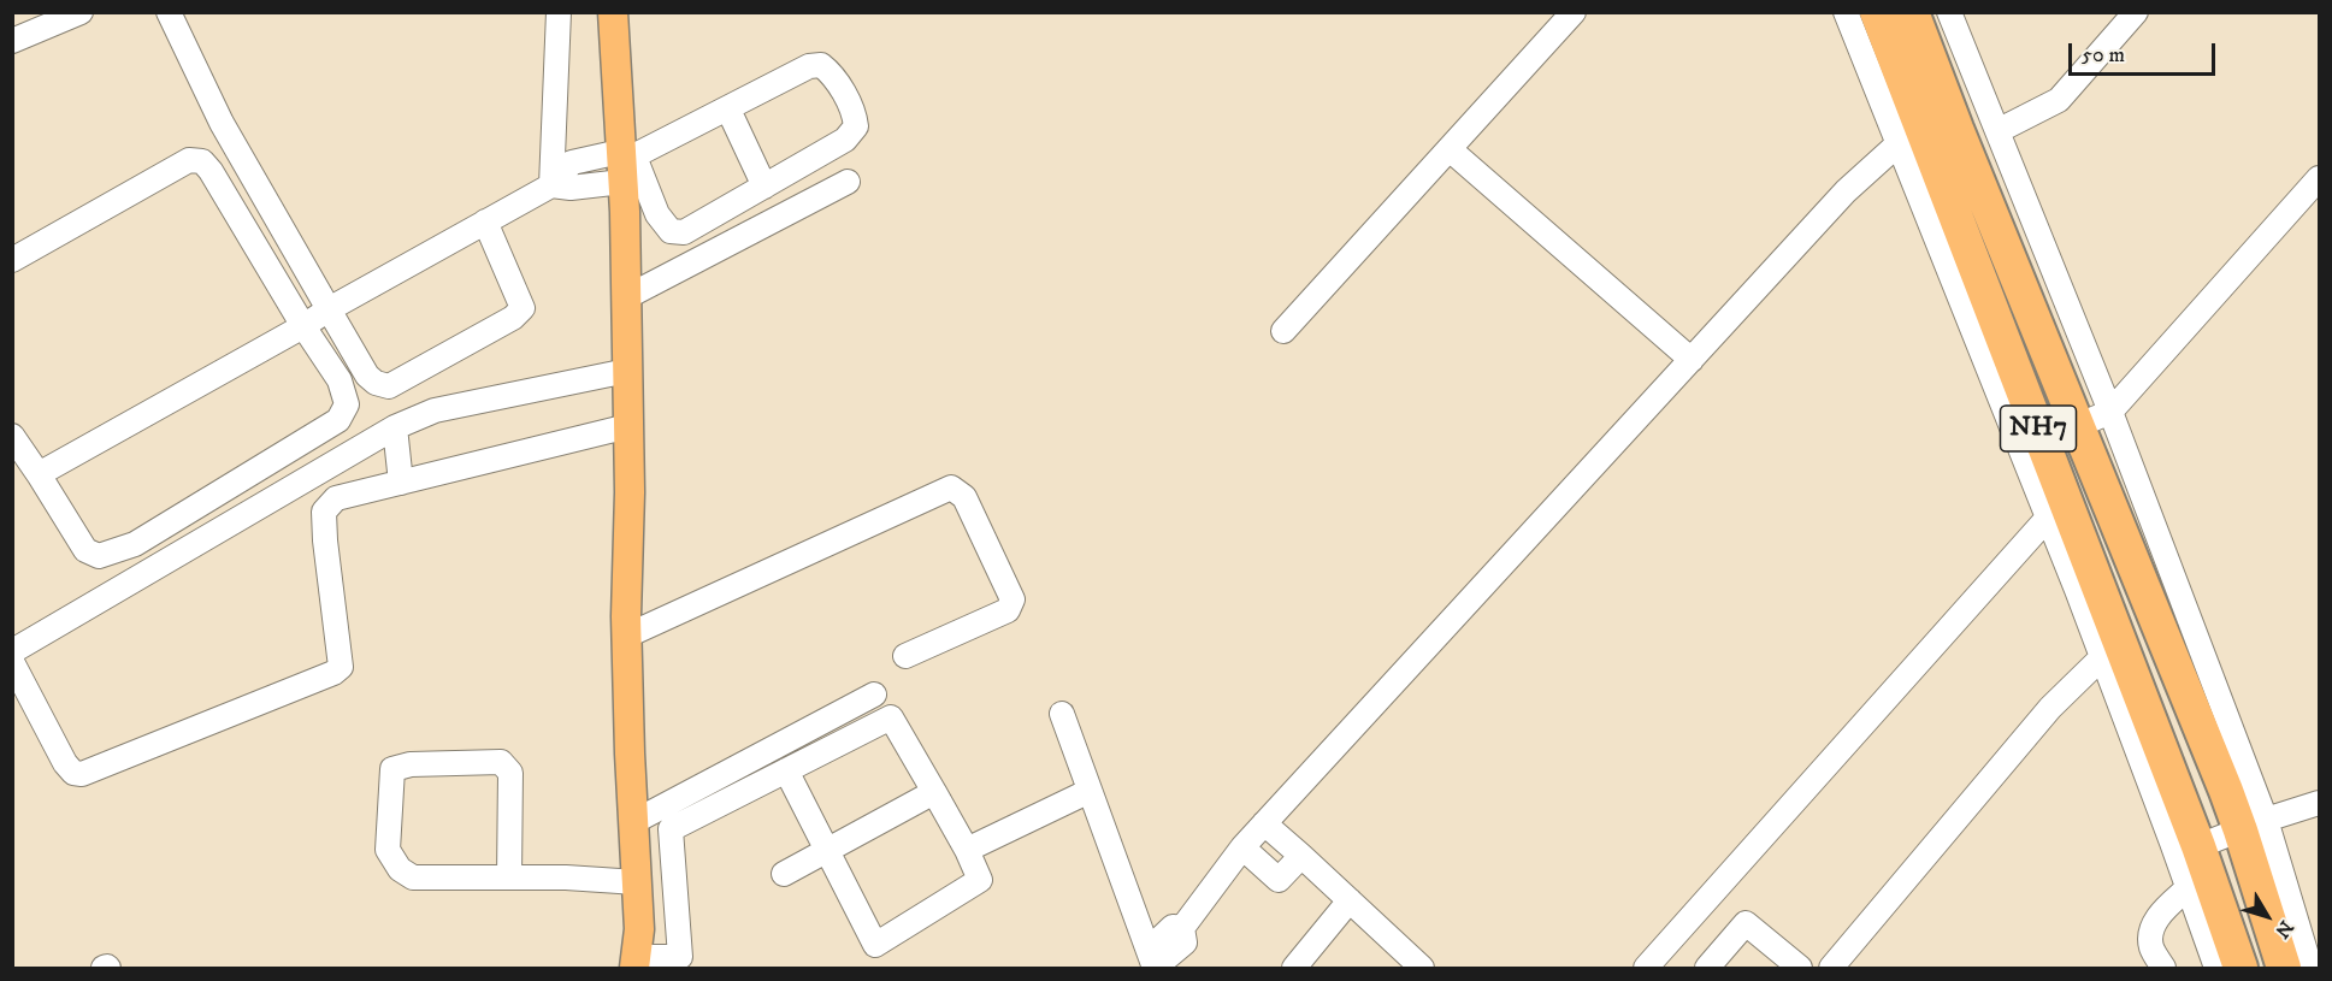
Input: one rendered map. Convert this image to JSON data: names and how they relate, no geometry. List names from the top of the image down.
{
  "streets": {
    "highway": ["NH7"]
  },
  "scale_bar": "50 m",
  "north": "bottom right"
}
